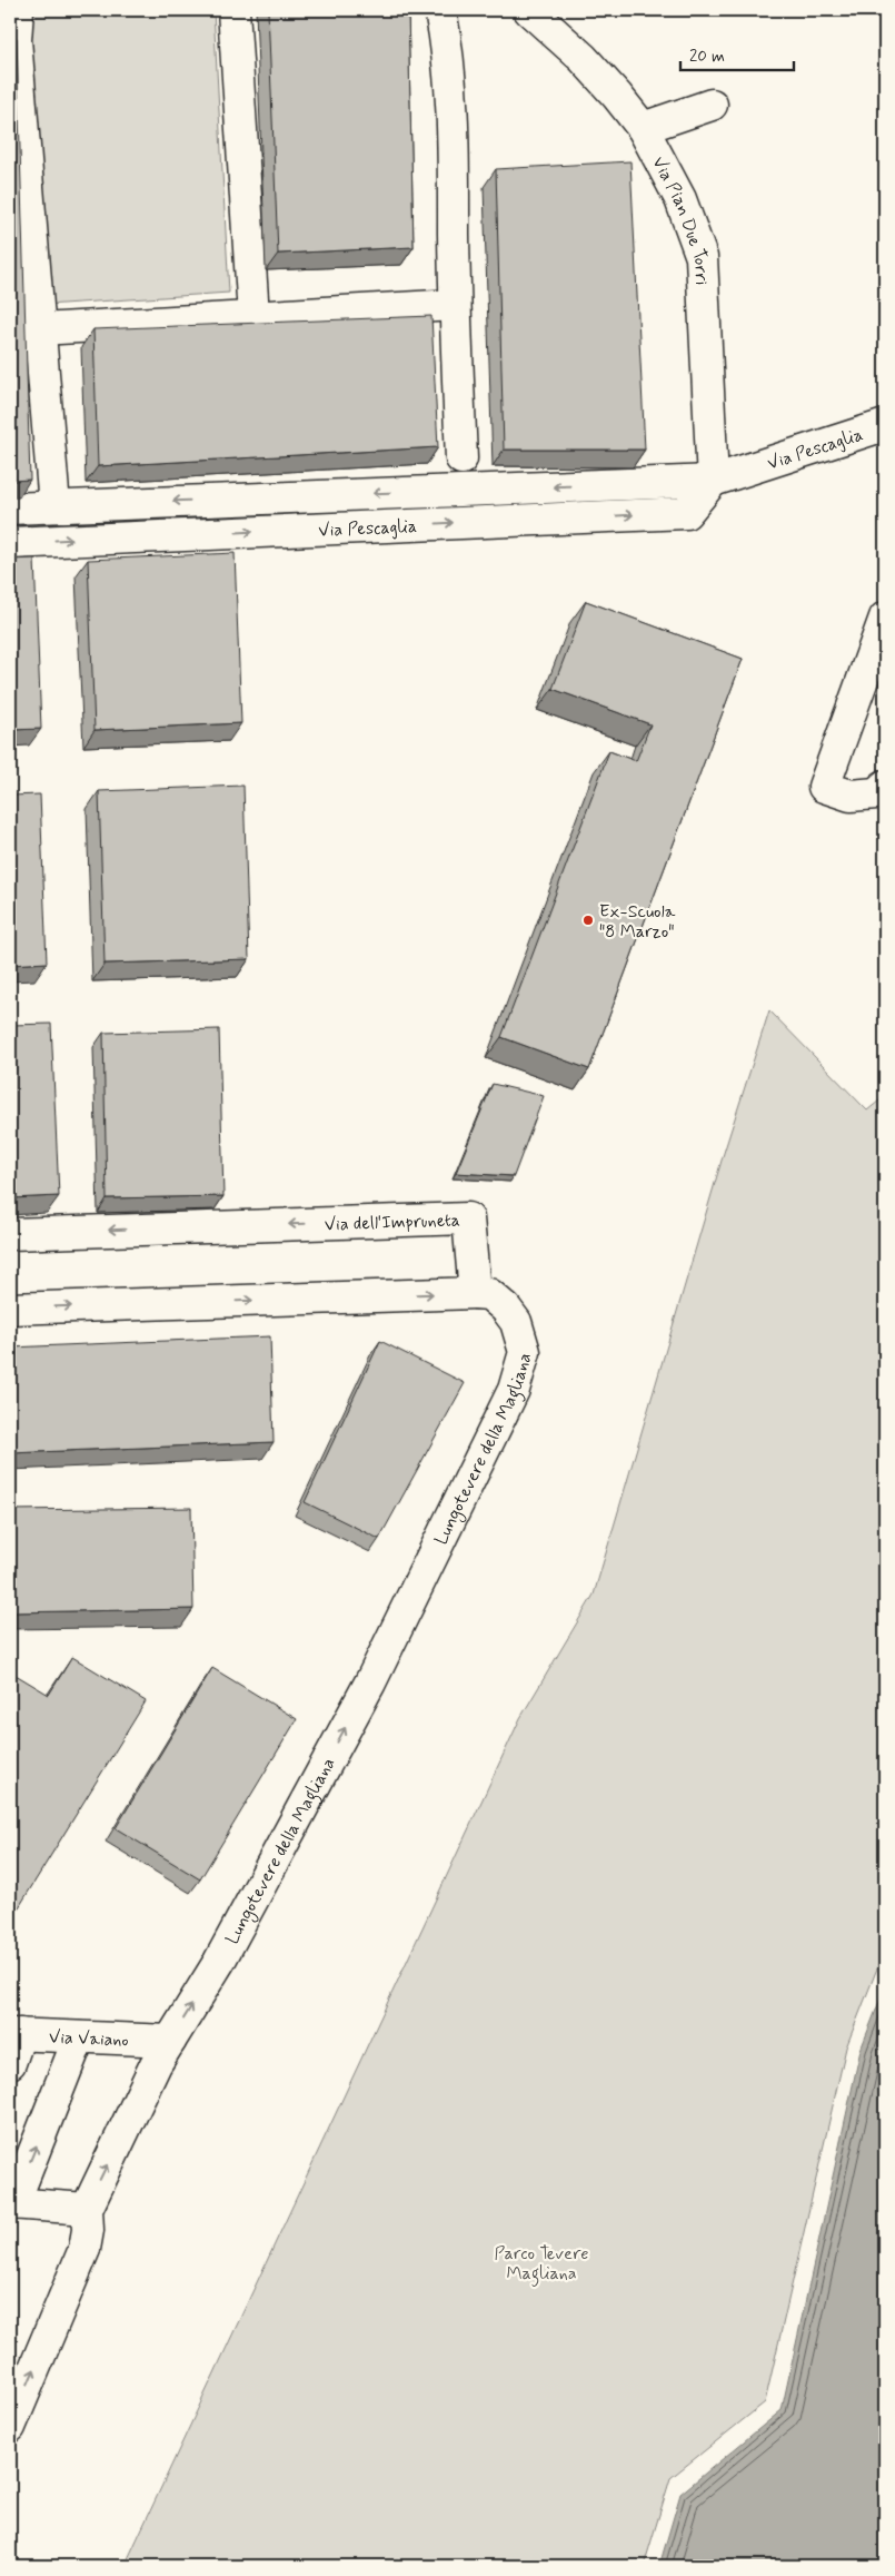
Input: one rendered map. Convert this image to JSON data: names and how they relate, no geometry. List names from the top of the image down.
{
  "streets": {
    "street": [
      "Via Pian Due Torri",
      "Via Pescaglia",
      "Via dell'Impruneta",
      "Lungotevere della Magliana",
      "Via Vaiano"
    ]
  },
  "crossings": [
    ["Via Pian Due Torri", "Via Pescaglia"],
    ["Via dell'Impruneta", "Lungotevere della Magliana"],
    ["Lungotevere della Magliana", "Via Vaiano"]
  ],
  "one_way": ["Lungotevere della Magliana"],
  "parks": ["Parco Tevere Magliana"],
  "places": ["Ex-Scuola \"8 Marzo\""],
  "scale_bar": "20 m"
}
